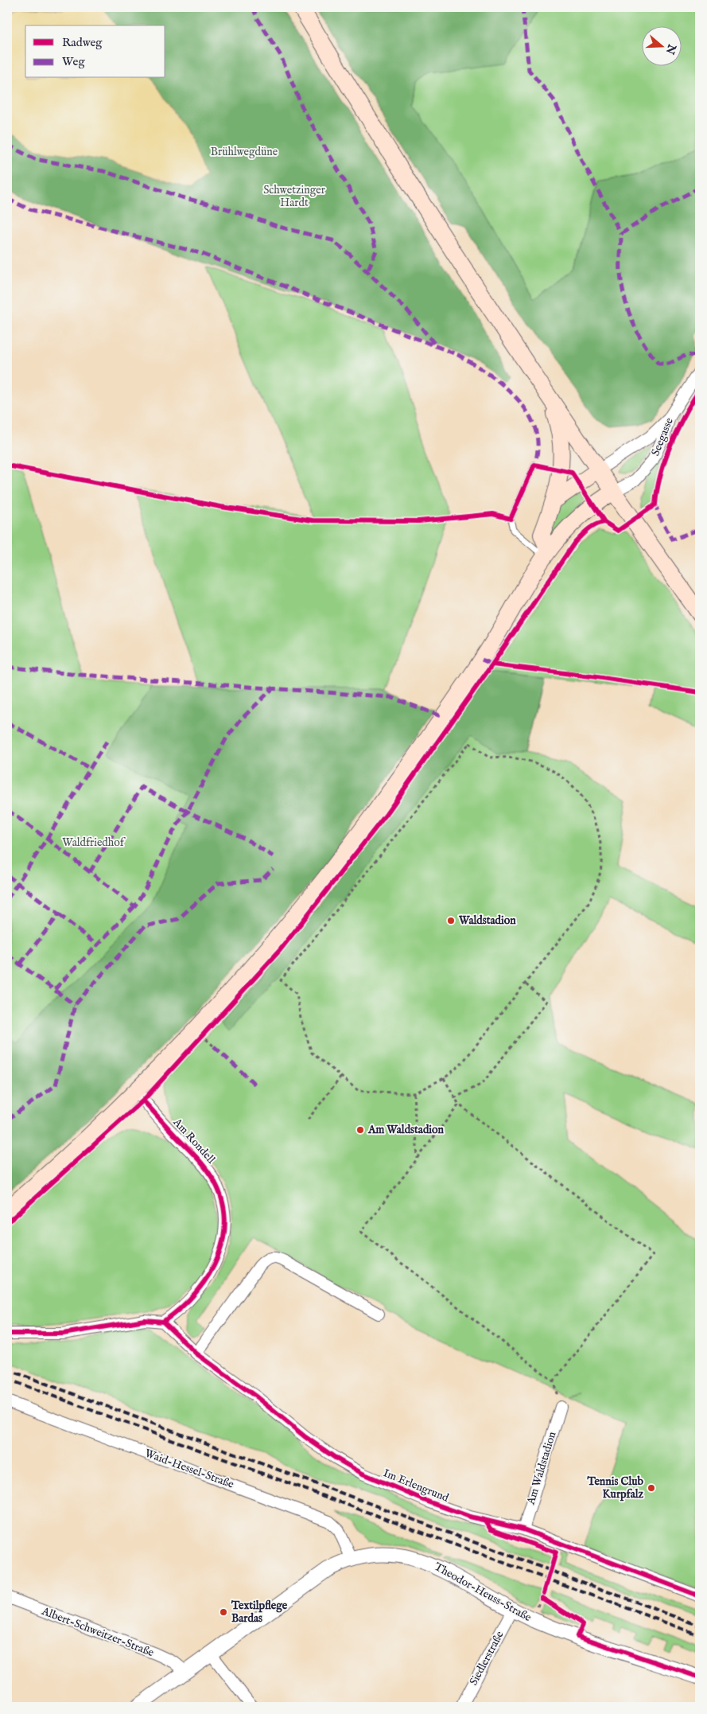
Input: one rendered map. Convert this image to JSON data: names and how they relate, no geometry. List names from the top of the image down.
{
  "streets": {
    "street": [
      "Seegasse",
      "Am Rondell",
      "Am Waldstadion",
      "Waid-Hessel-Straße",
      "Im Erlengrund",
      "Theodor-Heuss-Straße",
      "Albert-Schweitzer-Straße",
      "Siedlerstraße"
    ]
  },
  "crossings": [
    ["Am Rondell", "Im Erlengrund"],
    ["Am Waldstadion", "Im Erlengrund"],
    ["Waid-Hessel-Straße", "Theodor-Heuss-Straße"],
    ["Theodor-Heuss-Straße", "Albert-Schweitzer-Straße"],
    ["Theodor-Heuss-Straße", "Siedlerstraße"]
  ],
  "parks": ["Brühlwegdüne", "Schwetzinger Hardt", "Waldfriedhof"],
  "places": [
    "Waldstadion",
    "Am Waldstadion",
    "Tennis Club Kurpfalz",
    "Textilpflege Bardas"
  ],
  "legend": ["Radweg", "Weg"],
  "north": "right"
}
